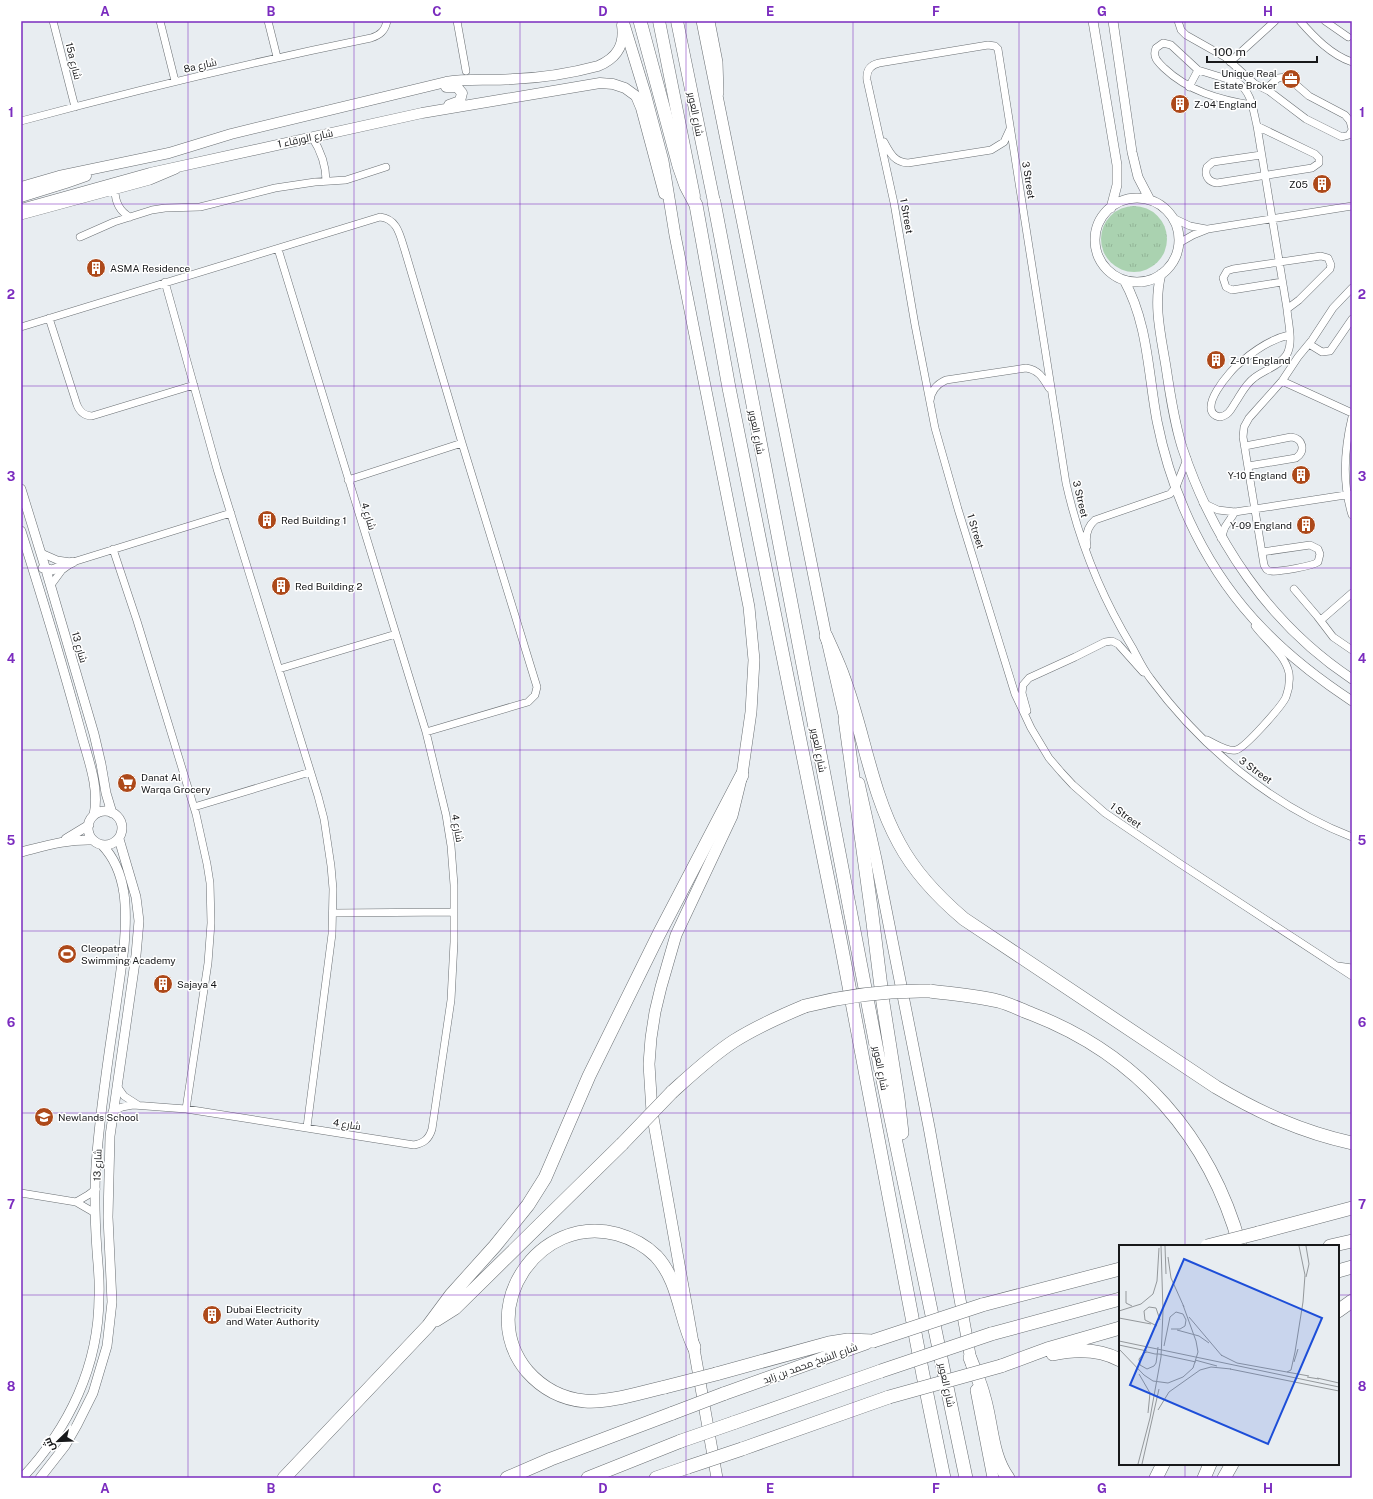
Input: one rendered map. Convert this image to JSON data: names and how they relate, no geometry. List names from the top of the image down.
{
  "streets": {
    "highway": ["شارع العوير", "شارع الشيخ محمد بن زايد"],
    "main road": ["شارع الورقاء 1"],
    "street": [
      "15a شارع",
      "8a شارع",
      "3 Street",
      "1 Street",
      "شارع 4",
      "شارع 13"
    ]
  },
  "crossings": [
    ["15a شارع", "8a شارع"],
    ["3 Street", "1 Street"],
    ["شارع 4", "شارع 13"]
  ],
  "places": {
    "office": ["Unique Real Estate Broker"],
    "building": [
      "Z-04 England",
      "Z05",
      "ASMA Residence",
      "Z-01 England",
      "Y-10 England",
      "Red Building 1",
      "Y-09 England",
      "Red Building 2",
      "Sajaya 4",
      "Dubai Electricity and Water Authority"
    ],
    "supermarket": ["Danat Al Warqa Grocery"],
    "sports": ["Cleopatra Swimming Academy"],
    "school or university": ["Newlands School"]
  },
  "scale_bar": "100 m",
  "north": "bottom left",
  "grid": {
    "columns": [
      "A",
      "B",
      "C",
      "D",
      "E",
      "F",
      "G",
      "H"
    ],
    "rows": [
      "1",
      "2",
      "3",
      "4",
      "5",
      "6",
      "7",
      "8"
    ]
  }
}
